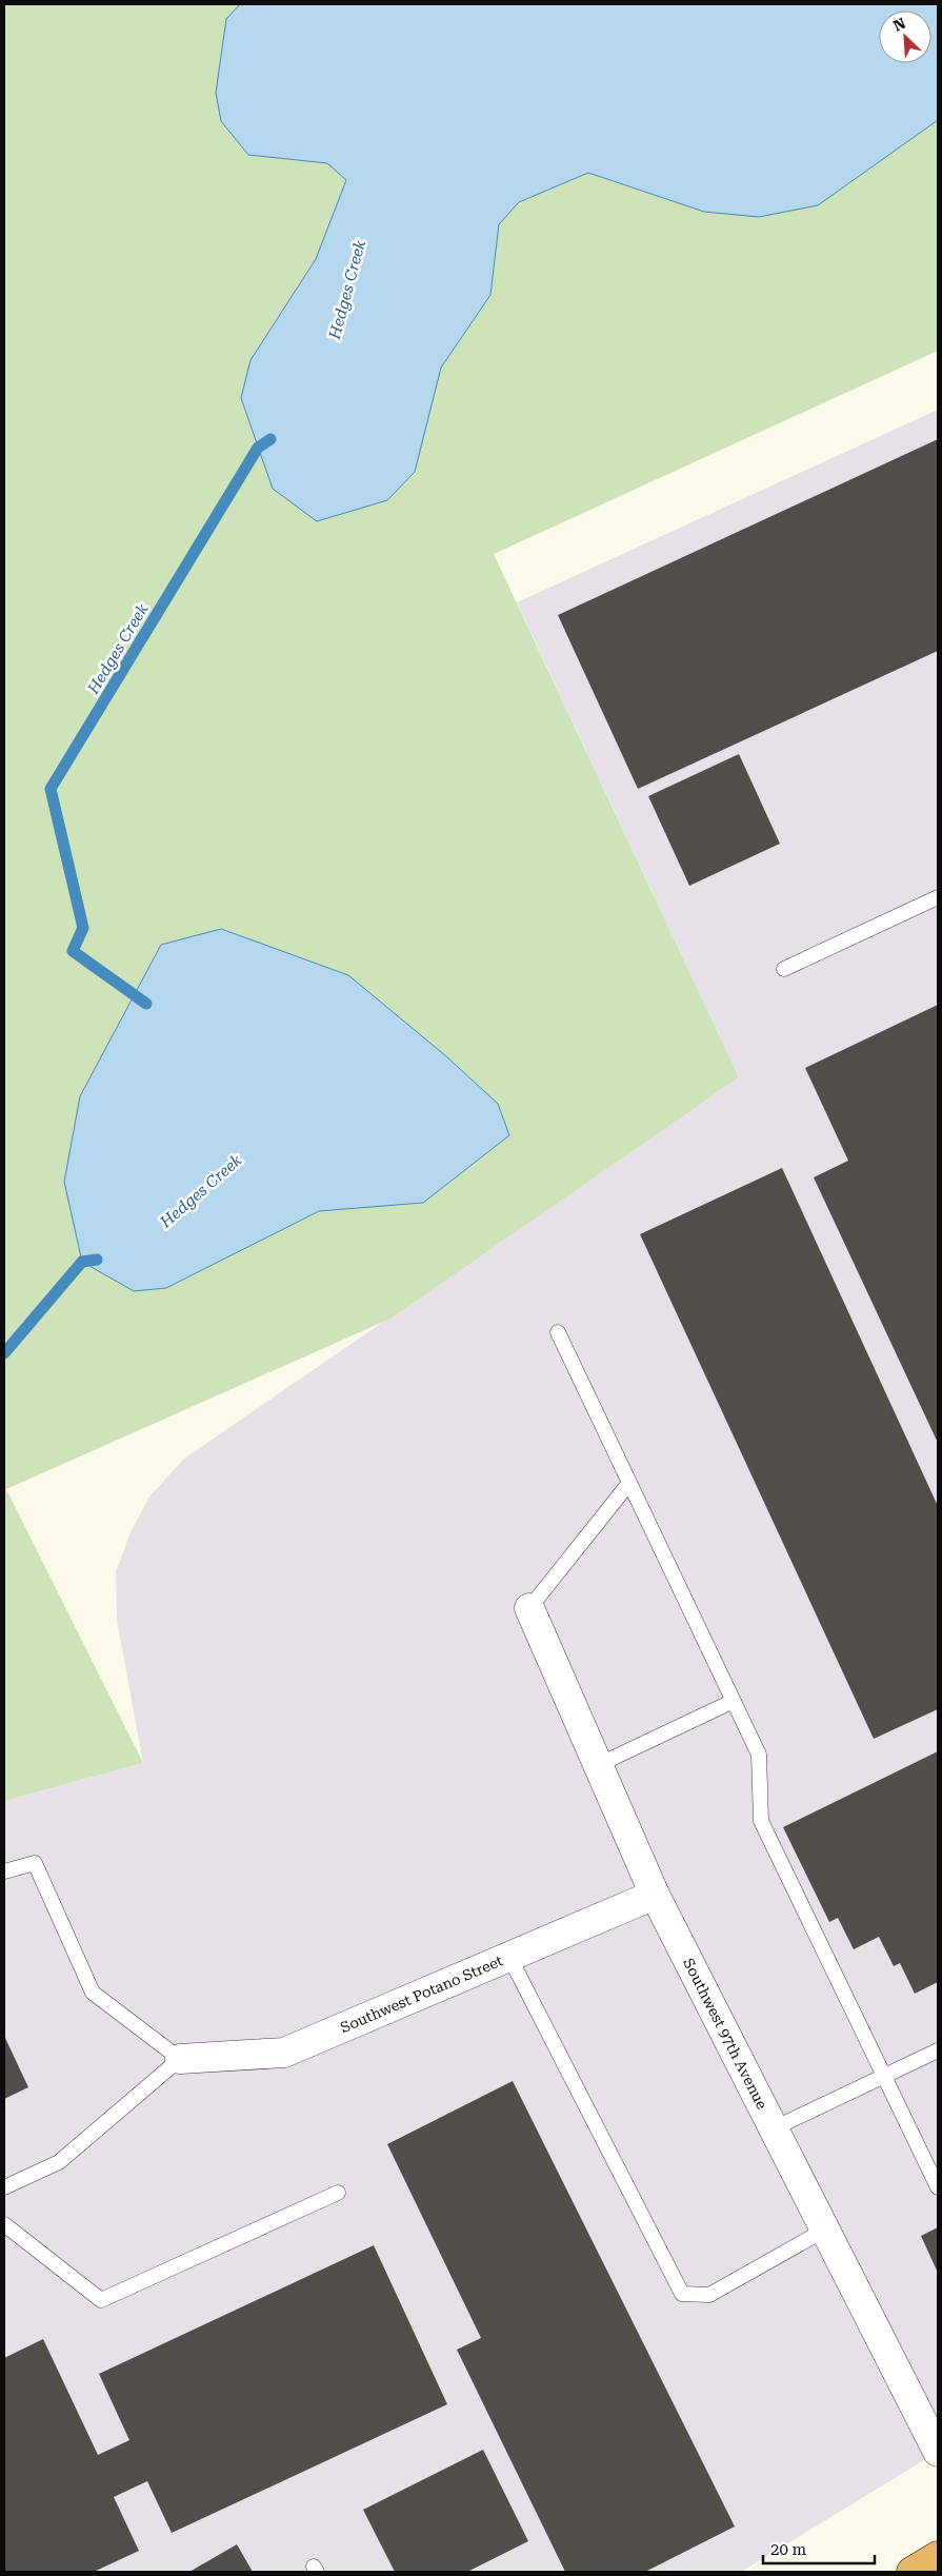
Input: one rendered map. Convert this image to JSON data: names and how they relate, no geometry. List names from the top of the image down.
{
  "streets": {
    "street": ["Southwest Potano Street", "Southwest 97th Avenue"]
  },
  "crossings": [
    ["Southwest Potano Street", "Southwest 97th Avenue"]
  ],
  "water": ["Hedges Creek"],
  "scale_bar": "20 m",
  "north": "top left"
}
